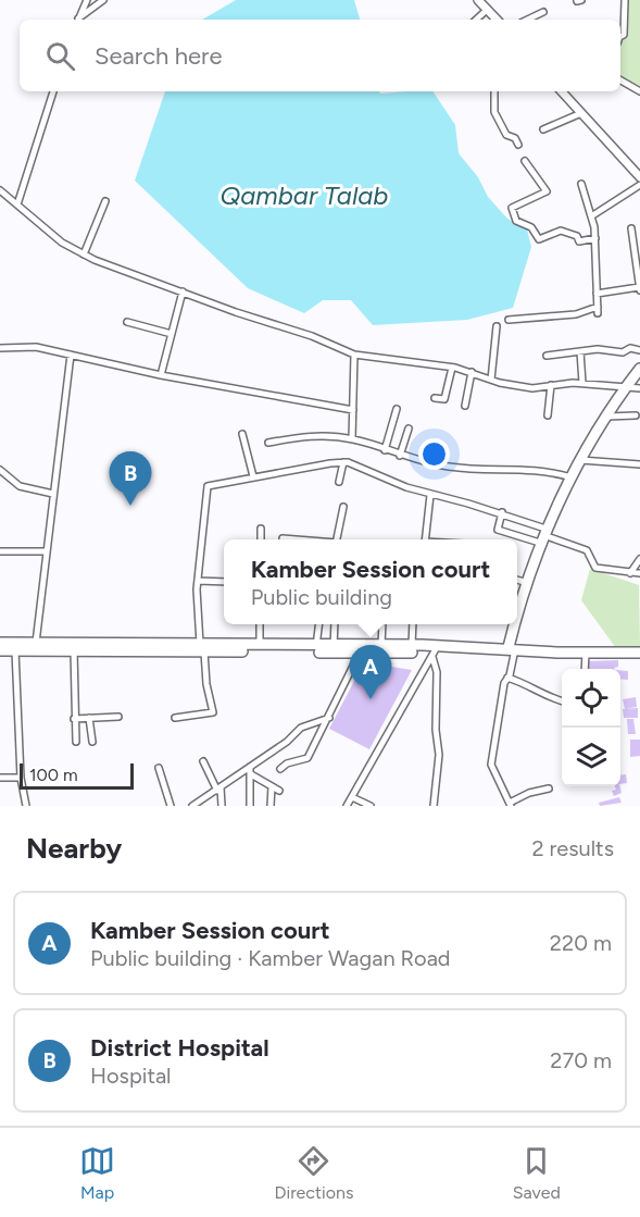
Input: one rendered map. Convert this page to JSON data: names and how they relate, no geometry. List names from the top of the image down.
{
  "water": ["Qambar Talab"],
  "scale_bar": "100 m",
  "page": {
    "search": "Search here",
    "pins": ["B", "A"],
    "popup": ["Kamber Session court", "Public building"],
    "scale": "100 m",
    "heading": ["Nearby", "2 results"],
    "list": [
      {
        "mark": "A",
        "name": "Kamber Session court",
        "note": "Public building · Kamber Wagan Road",
        "value": "220 m"
      },
      {
        "mark": "B",
        "name": "District Hospital",
        "note": "Hospital",
        "value": "270 m"
      }
    ],
    "nav": ["Map", "Directions", "Saved"]
  }
}
